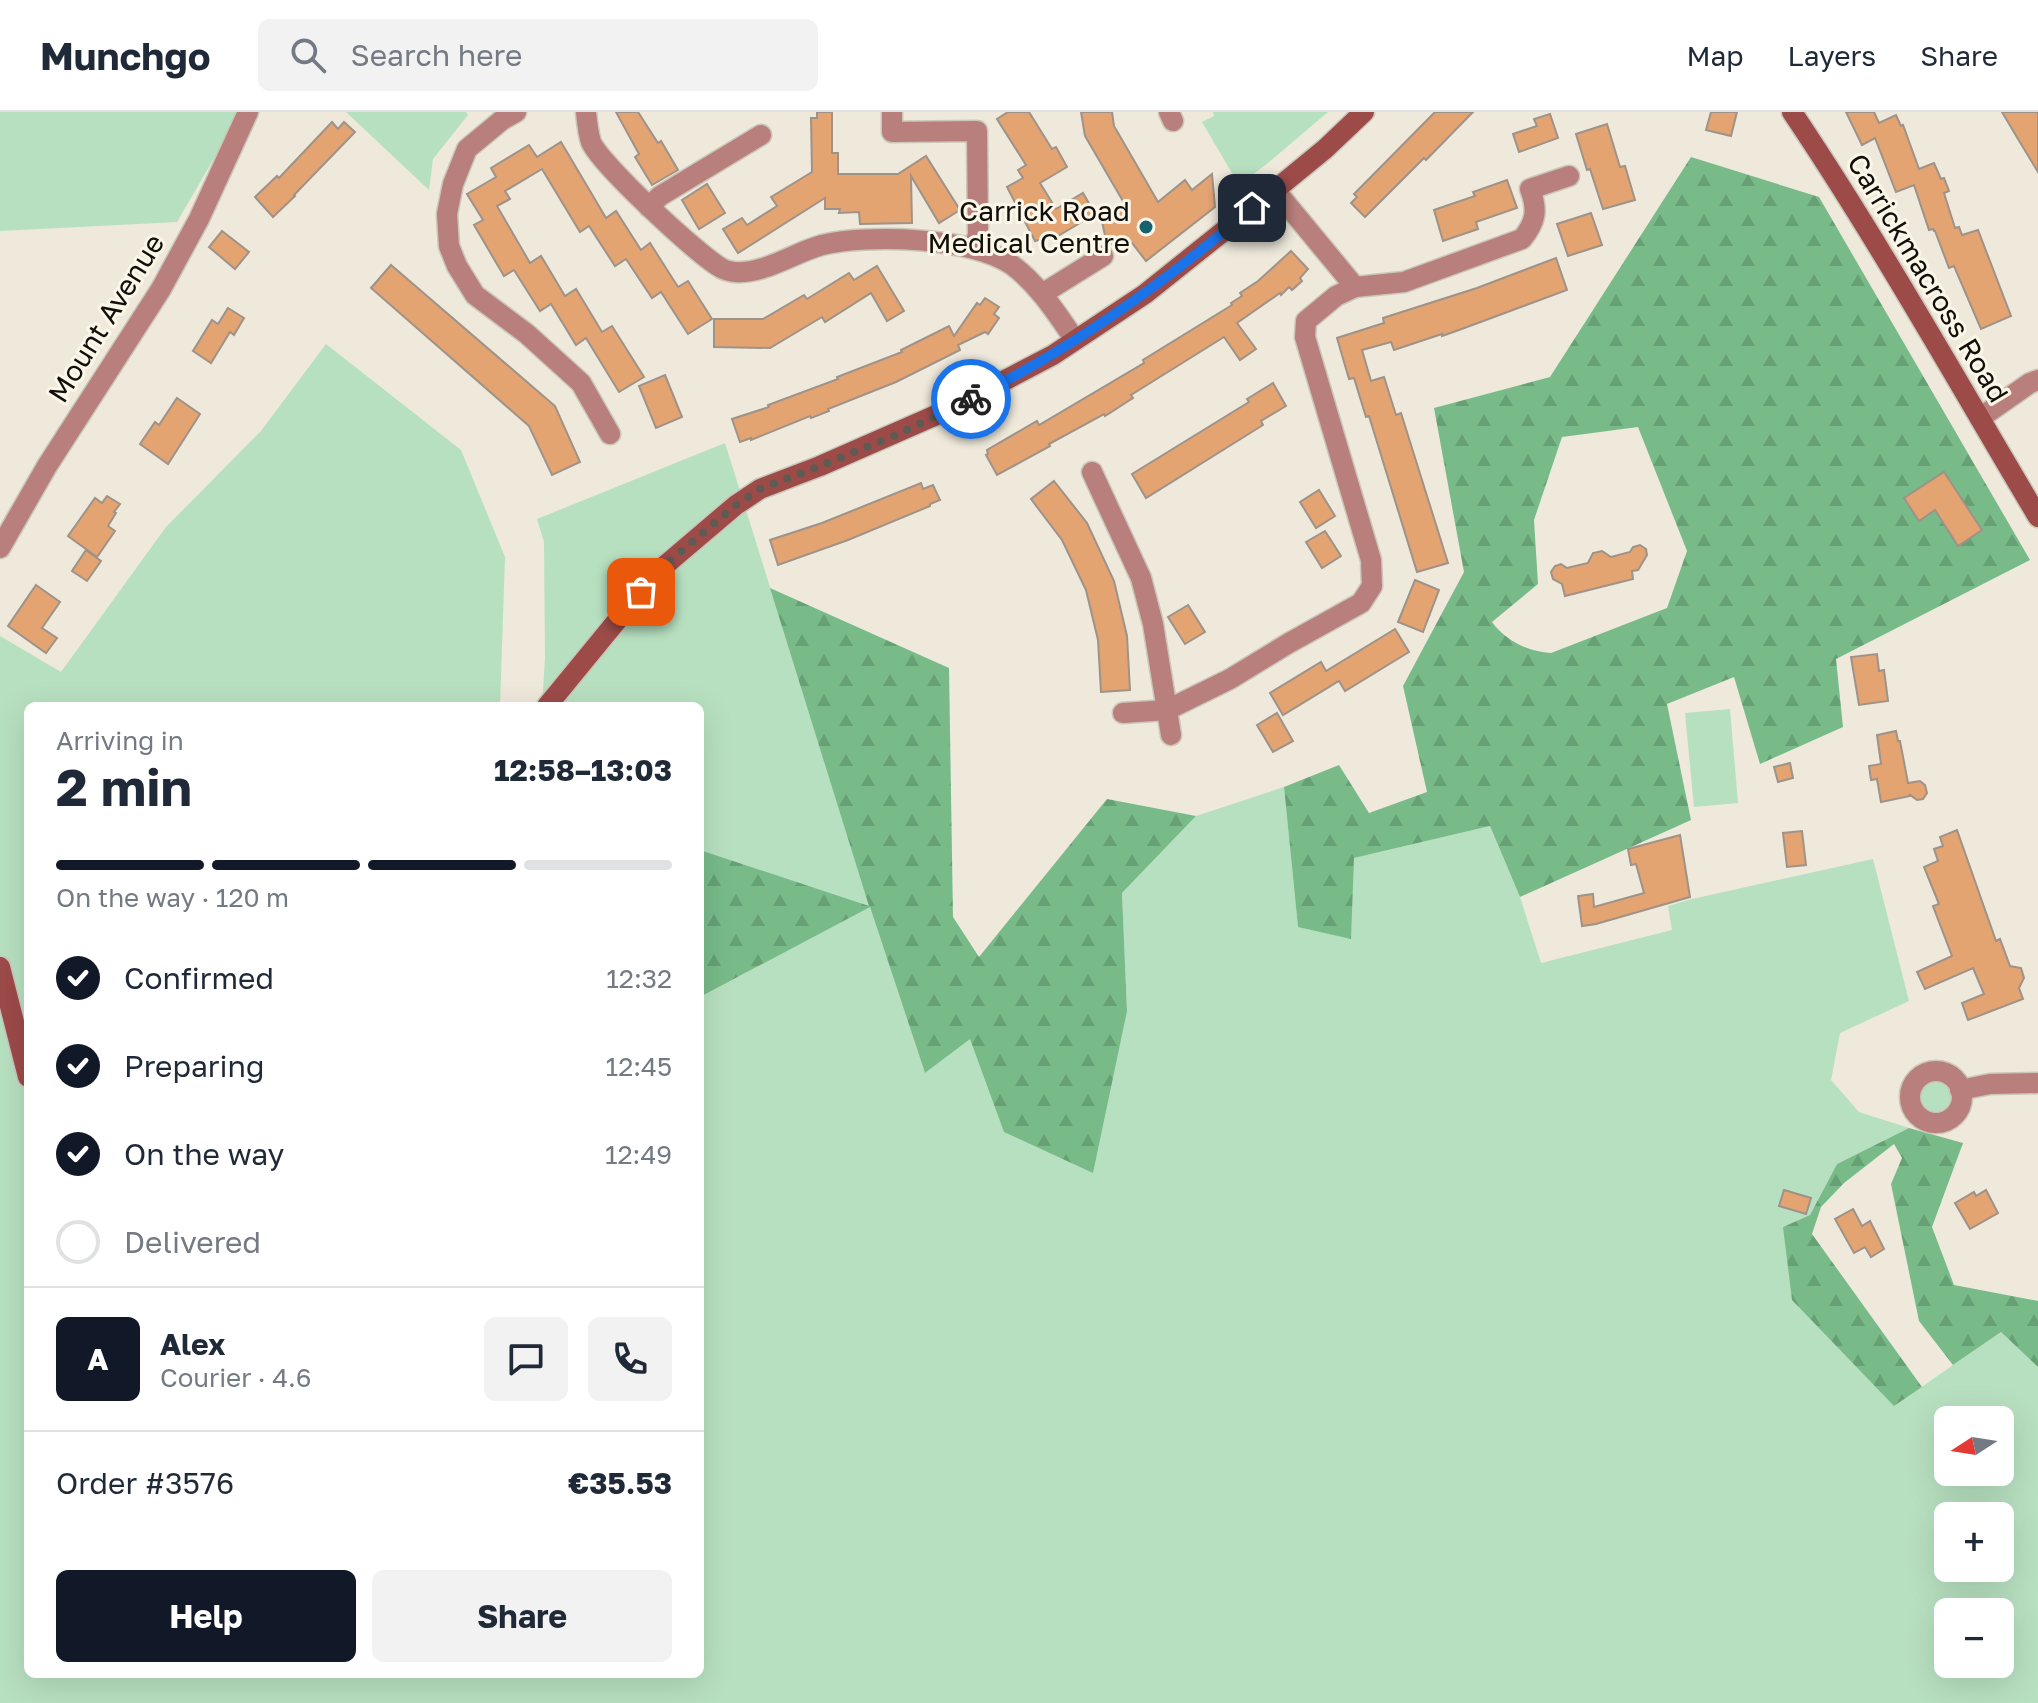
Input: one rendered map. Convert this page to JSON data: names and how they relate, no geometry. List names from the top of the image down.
{
  "streets": {
    "street": ["Carrickmacross Road", "Mount Avenue"]
  },
  "places": ["Carrick Road Medical Centre"],
  "north": "left",
  "page": {
    "header": "Munchgo",
    "search": "Search here",
    "nav": ["Map", "Layers", "Share"],
    "heading": ["2 min", "Arriving in", "12:58–13:03"],
    "panel": [
      "Alex",
      "Courier · 4.6",
      "Order #3576",
      "€35.53"
    ],
    "bar": "On the way · 120 m",
    "list": [
      ["Confirmed", "12:32"],
      ["Preparing", "12:45"],
      ["On the way", "12:49"],
      "Delivered"
    ],
    "round": "A",
    "map_buttons": ["+", "−"],
    "buttons": ["Help", "Share"]
  }
}
